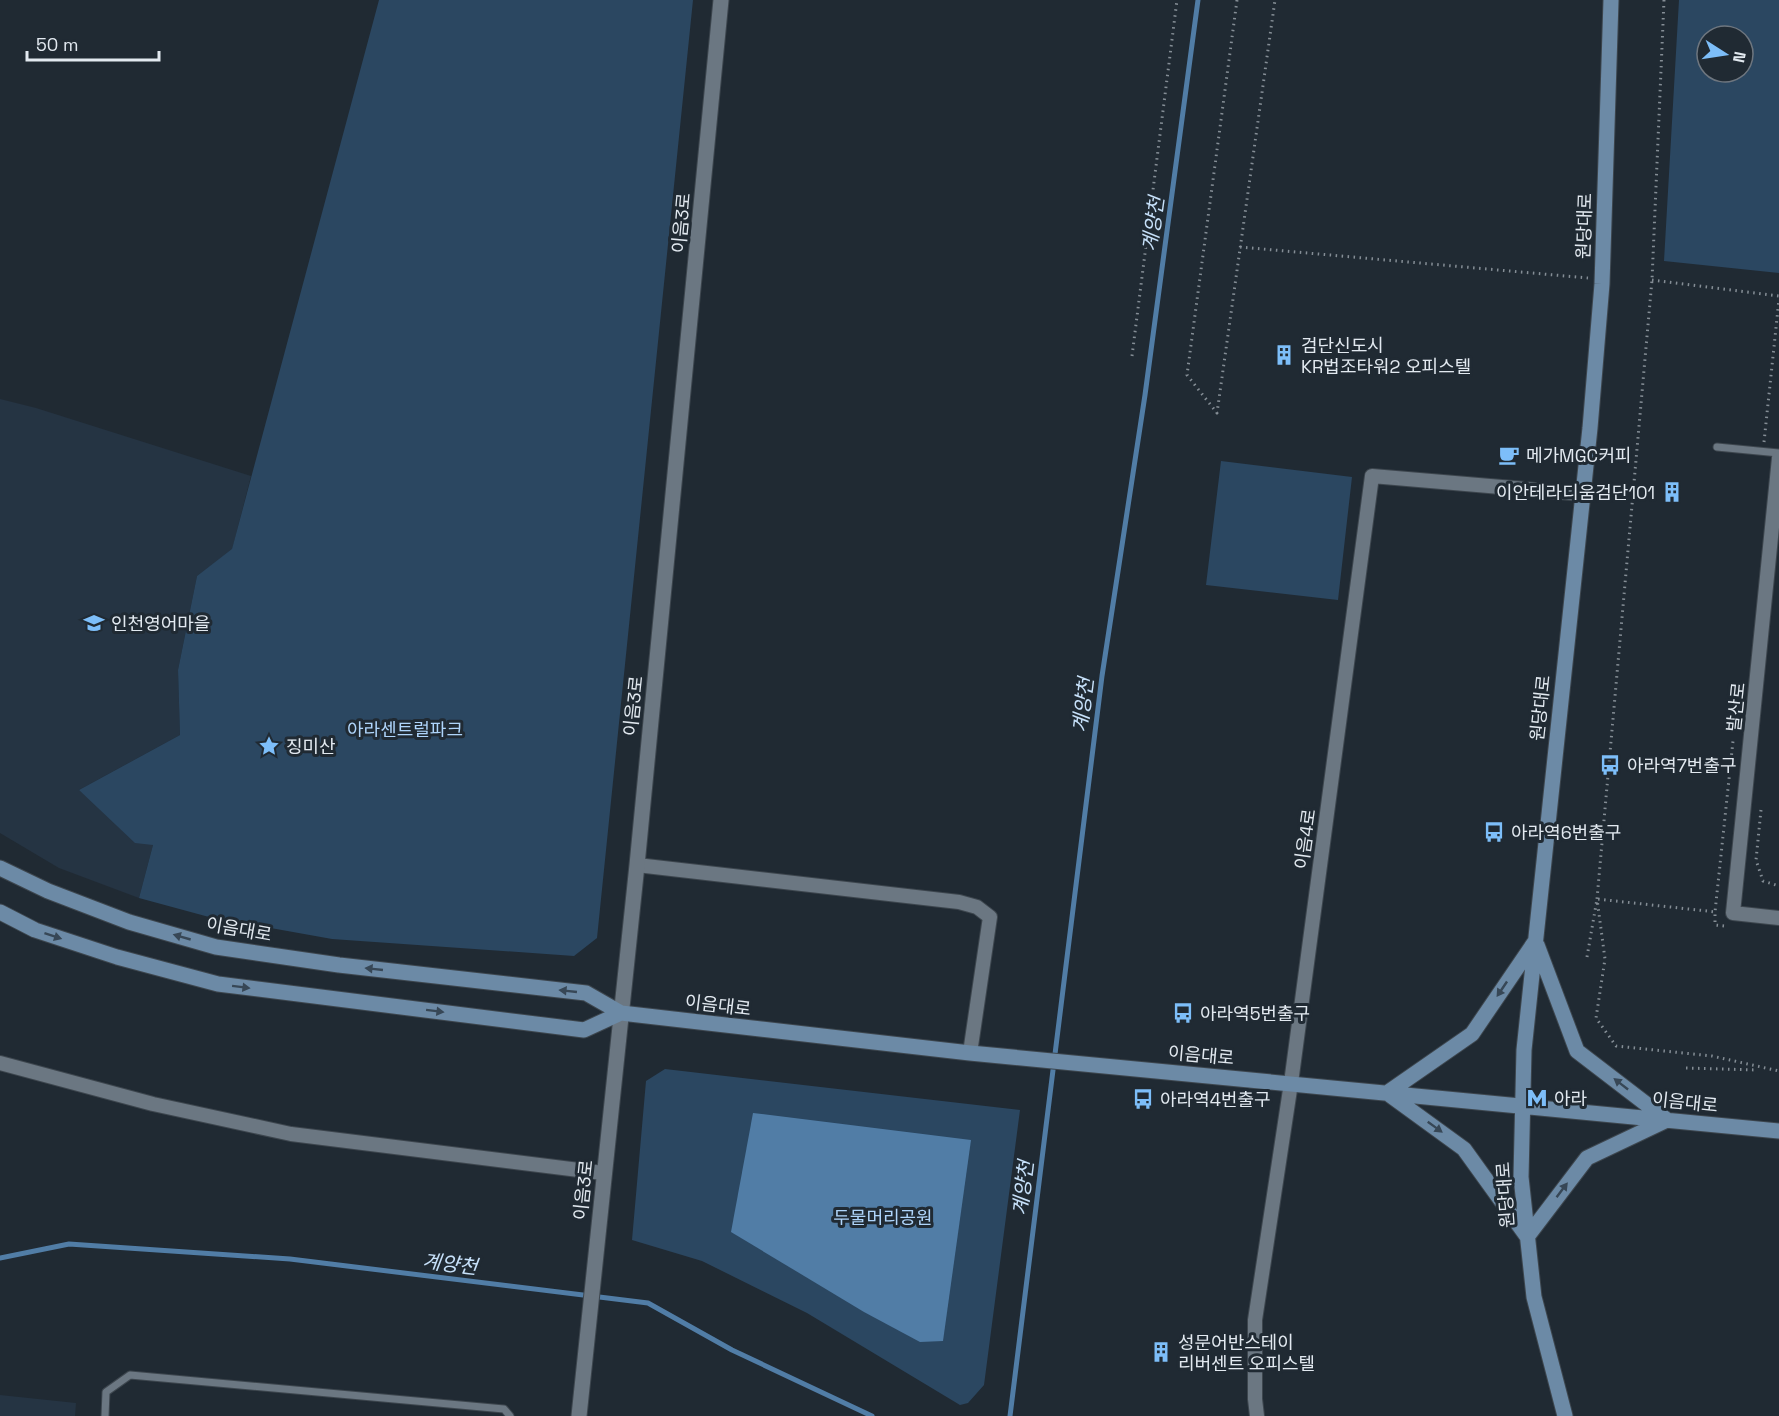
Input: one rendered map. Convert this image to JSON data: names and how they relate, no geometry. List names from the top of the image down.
{
  "streets": {
    "main road": ["원당대로", "이음대로"],
    "street": ["이음3로", "발산로", "이음4로"]
  },
  "crossings": [
    ["이음3로", "이음대로"],
    ["원당대로", "이음4로"],
    ["원당대로", "이음대로"],
    ["이음4로", "이음대로"]
  ],
  "water": ["계양천"],
  "parks": ["아라센트럴파크", "두물머리공원"],
  "places": {
    "building": ["검단신도시 KR법조타워2 오피스텔", "이안테라디움검단101", "성문어반스테이 리버센트 오피스텔"],
    "cafe": ["메가MGC커피"],
    "school or university": ["인천영어마을"],
    "place": ["징미산"],
    "bus stop": [
      "아라역7번출구",
      "아라역6번출구",
      "아라역5번출구",
      "아라역4번출구"
    ],
    "metro station": ["아라"]
  },
  "scale_bar": "50 m",
  "north": "right"
}
